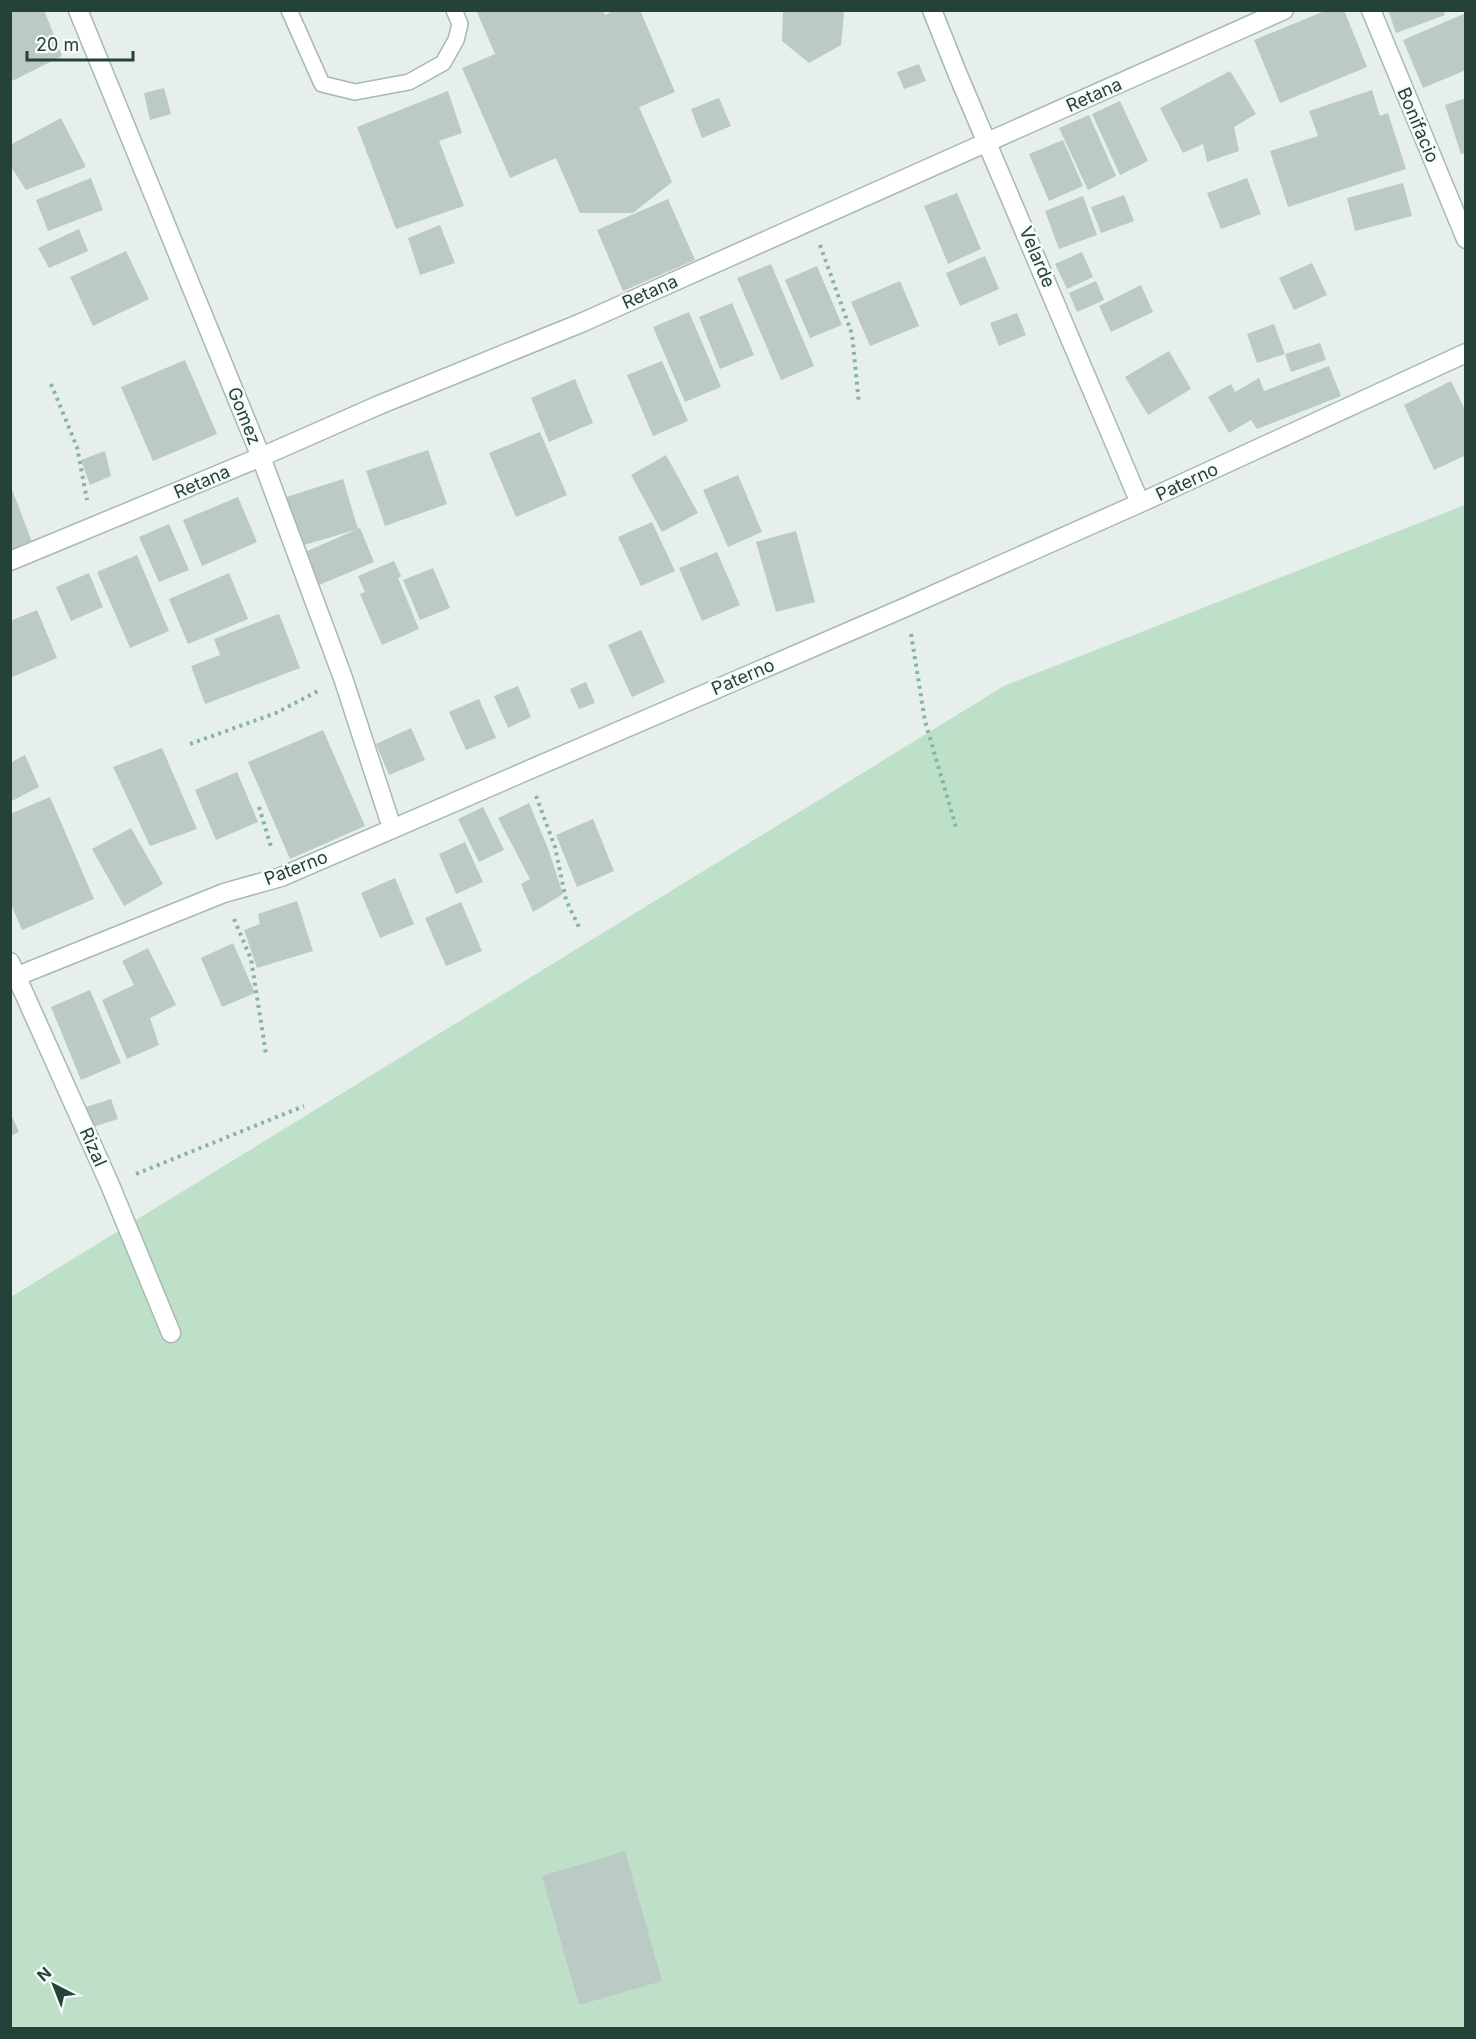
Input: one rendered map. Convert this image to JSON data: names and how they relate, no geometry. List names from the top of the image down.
{
  "streets": {
    "street": [
      "Retana",
      "Bonifacio",
      "Velarde",
      "Gomez",
      "Paterno",
      "Rizal"
    ]
  },
  "crossings": [
    ["Retana", "Velarde"],
    ["Retana", "Gomez"],
    ["Velarde", "Paterno"],
    ["Gomez", "Paterno"],
    ["Paterno", "Rizal"]
  ],
  "scale_bar": "20 m",
  "north": "top left"
}
